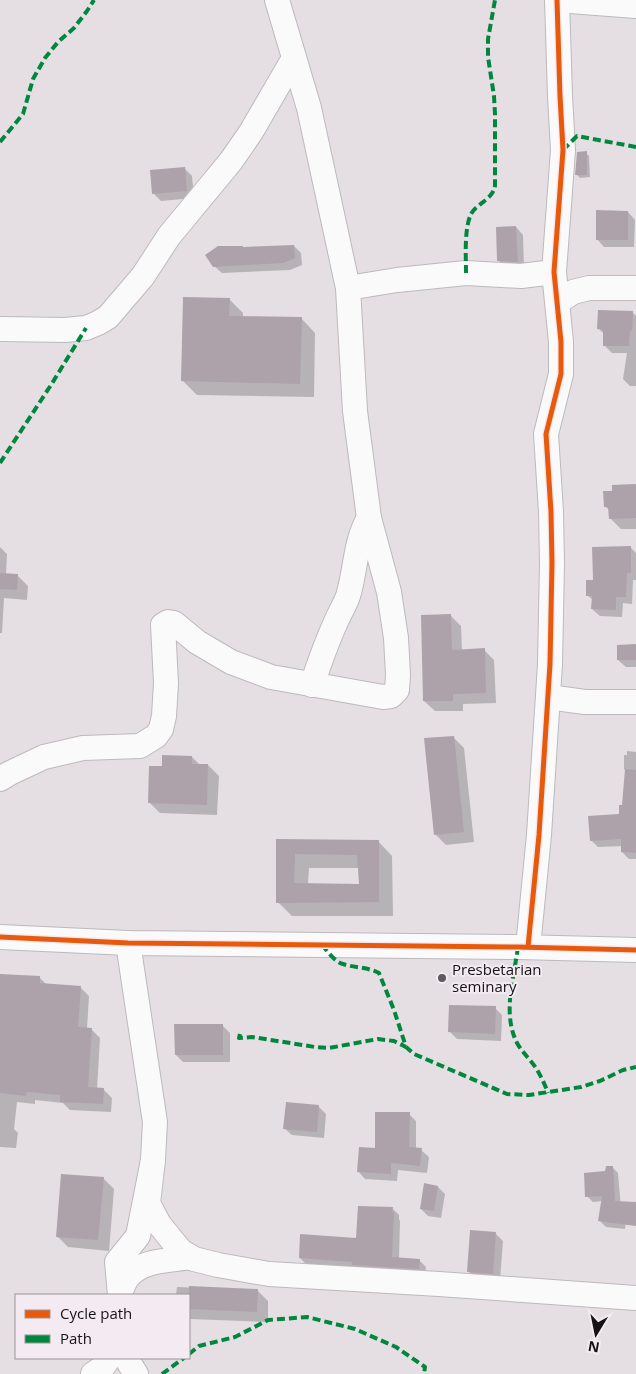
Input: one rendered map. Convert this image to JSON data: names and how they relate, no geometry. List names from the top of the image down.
{
  "places": ["Presbetarian seminary"],
  "legend": ["Cycle path", "Path"],
  "north": "bottom"
}
